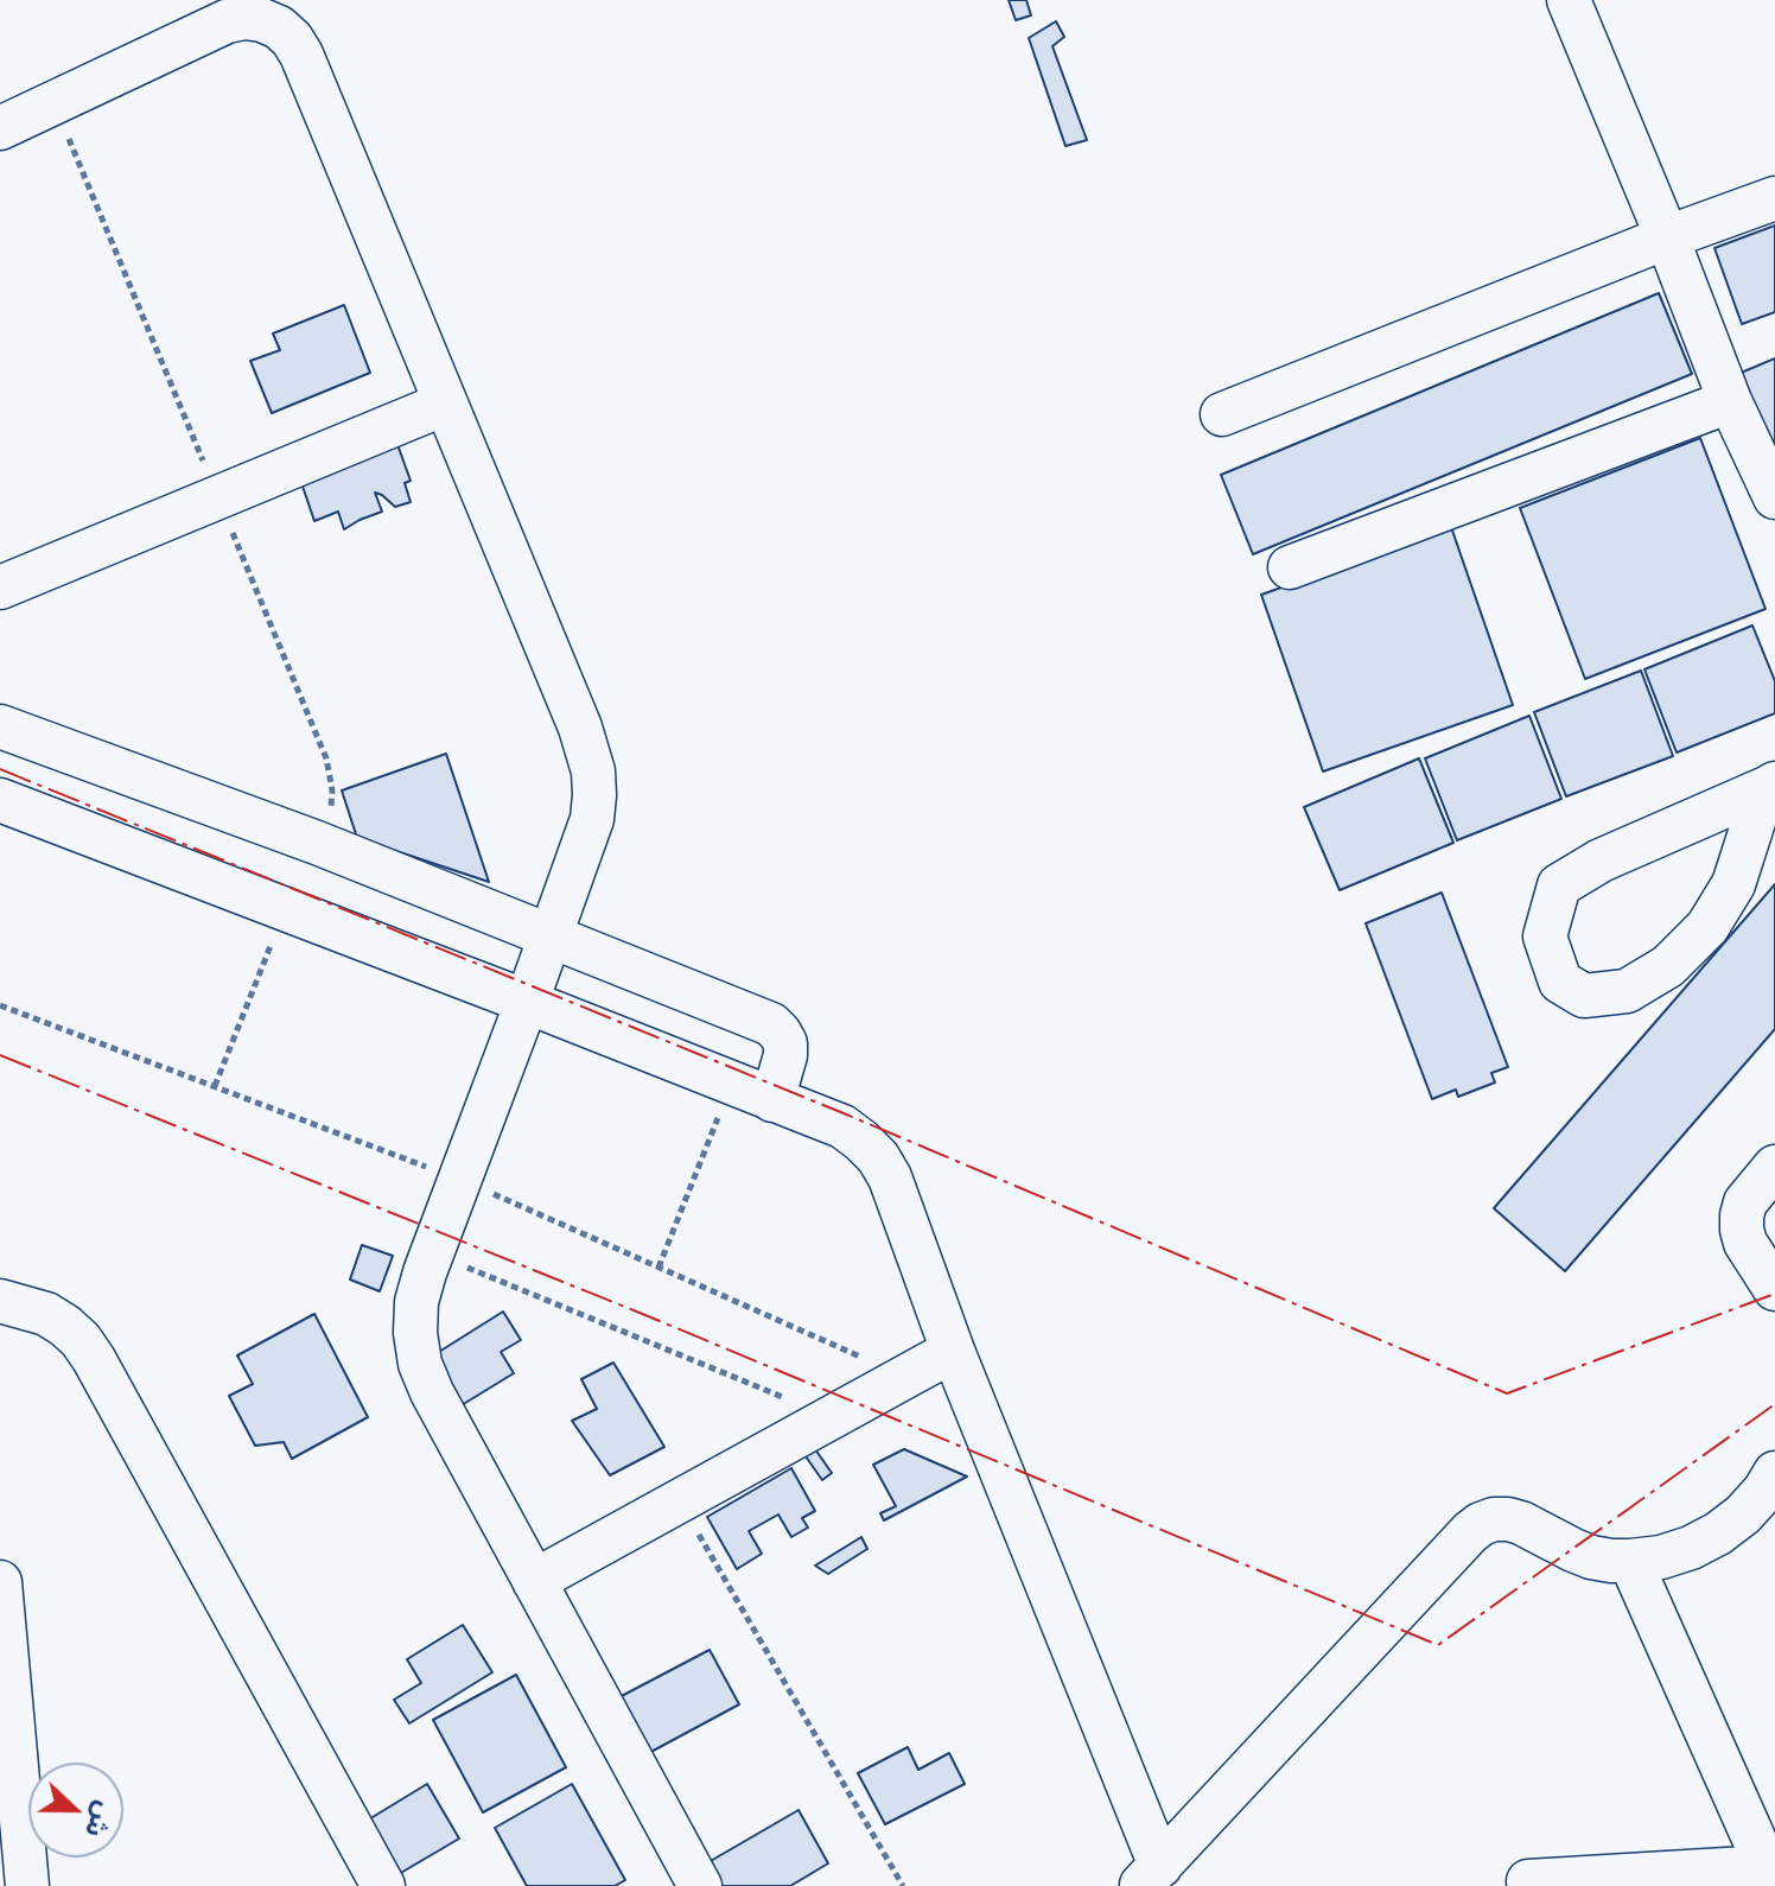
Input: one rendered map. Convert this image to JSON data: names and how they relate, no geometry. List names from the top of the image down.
{
  "north": "right"
}
